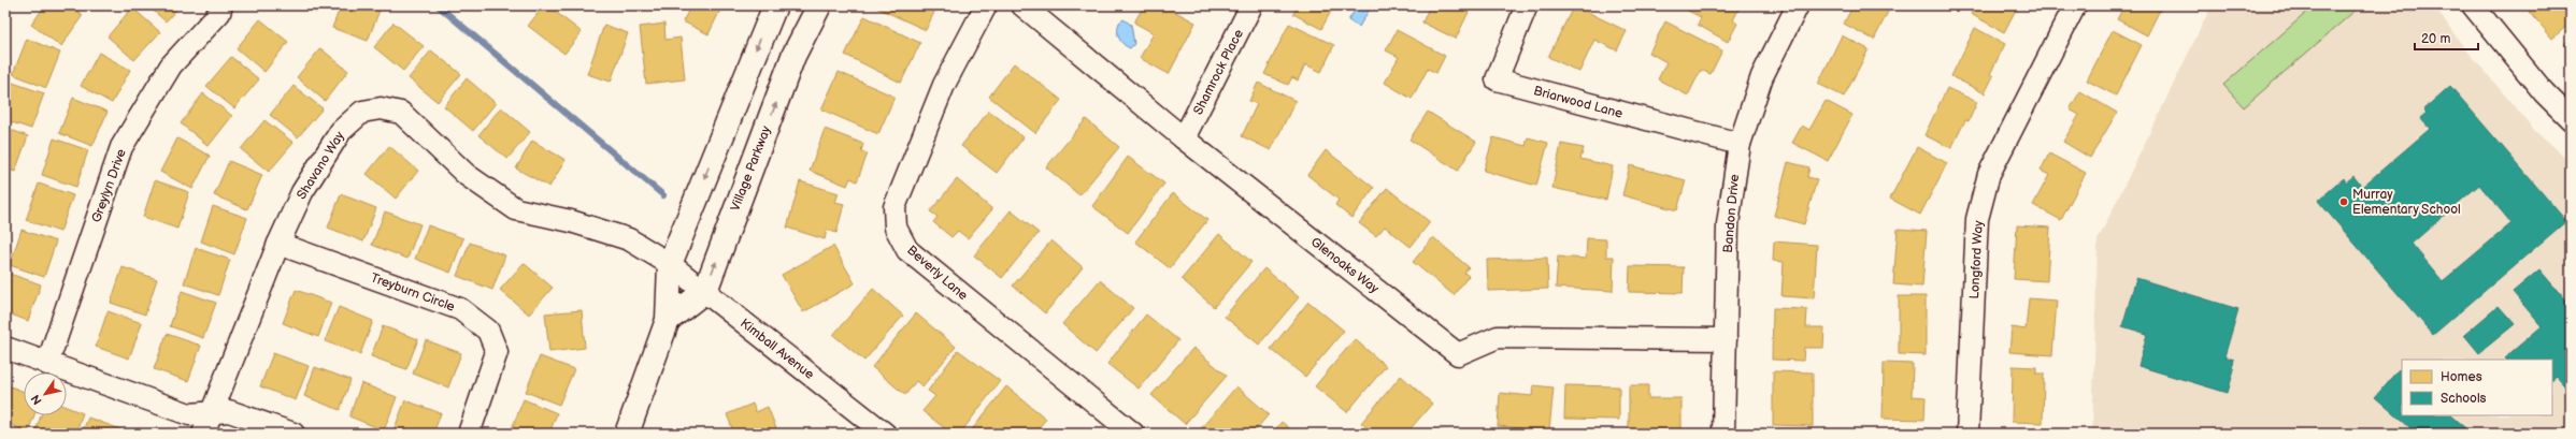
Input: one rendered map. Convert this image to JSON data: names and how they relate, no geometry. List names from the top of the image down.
{
  "streets": {
    "street": [
      "Shamrock Place",
      "Briarwood Lane",
      "Shavano Way",
      "Village Parkway",
      "Greylyn Drive",
      "Bandon Drive",
      "Longford Way",
      "Glenoaks Way",
      "Beverly Lane",
      "Treyburn Circle",
      "Kimball Avenue"
    ]
  },
  "crossings": [
    ["Shamrock Place", "Glenoaks Way"],
    ["Briarwood Lane", "Bandon Drive"],
    ["Shavano Way", "Treyburn Circle"],
    ["Shavano Way", "Kimball Avenue"],
    ["Village Parkway", "Kimball Avenue"],
    ["Bandon Drive", "Glenoaks Way"]
  ],
  "places": ["Murray Elementary School"],
  "legend": ["Homes", "Schools"],
  "scale_bar": "20 m",
  "north": "bottom left"
}
